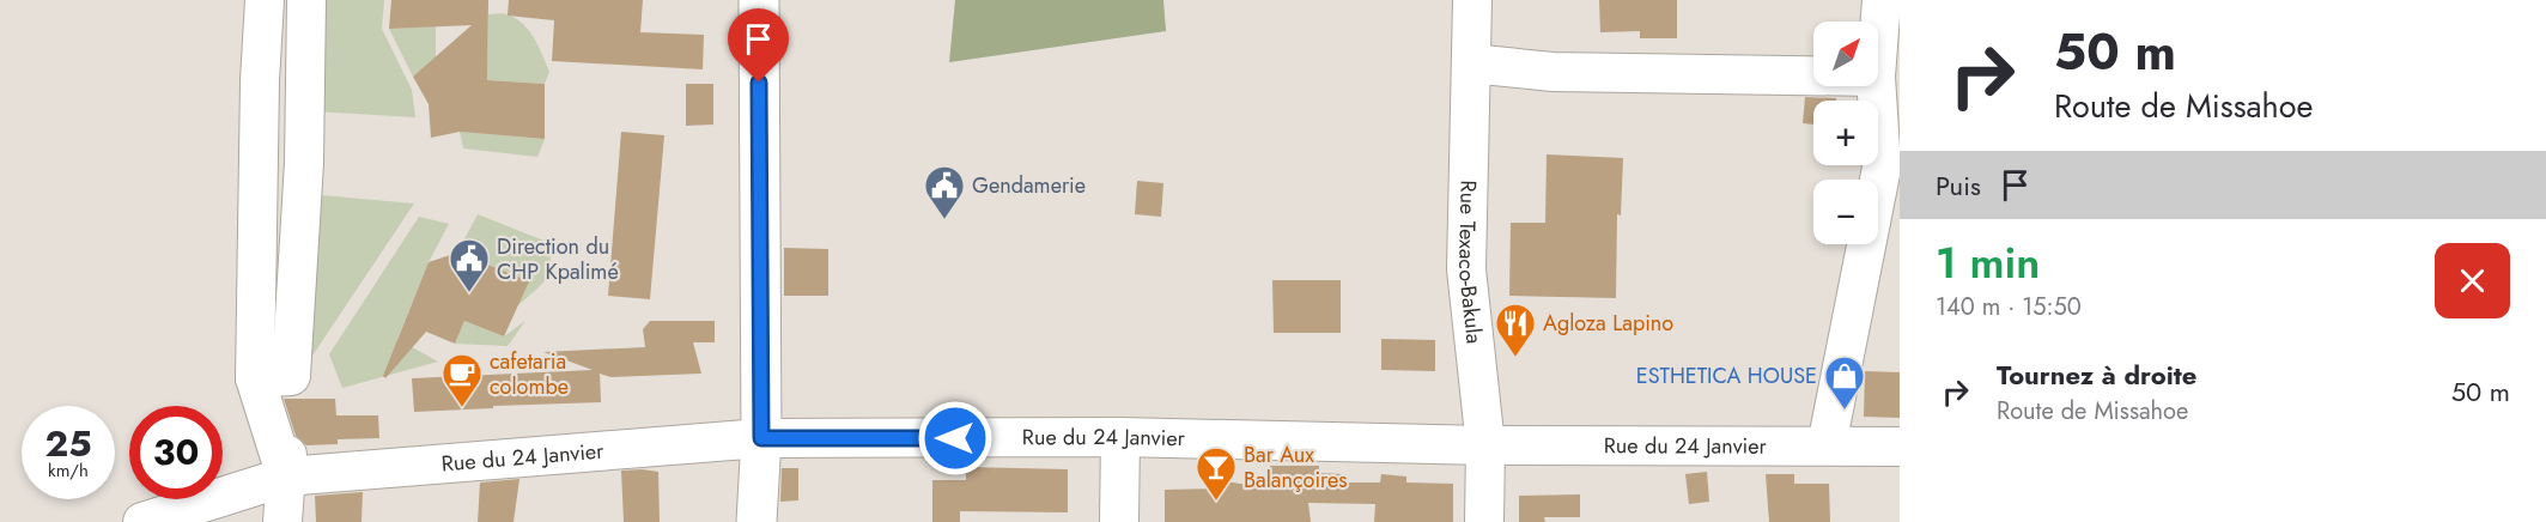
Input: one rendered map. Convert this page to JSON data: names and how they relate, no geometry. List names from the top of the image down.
{
  "streets": {
    "street": ["Rue Texaco-Bakula", "Rue du 24 Janvier"]
  },
  "crossings": [
    ["Rue Texaco-Bakula", "Rue du 24 Janvier"]
  ],
  "places": {
    "public building": ["Gendamerie", "Direction du CHP Kpalimé"],
    "restaurant": ["Agloza Lapino"],
    "cafe": ["cafetaria colombe"],
    "shop": ["ESTHETICA HOUSE"],
    "bar": ["Bar Aux Balançoires"]
  },
  "north": "top right",
  "page": {
    "turn": ["50 m", "Route de Missahoe"],
    "map_buttons": ["+", "−"],
    "then": "Puis",
    "heading": ["1 min", "140 m · 15:50"],
    "list": [
      {
        "name": "Tournez à droite",
        "note": "Route de Missahoe",
        "value": "50 m"
      }
    ],
    "speed": "25 km/h",
    "limit": "30"
  }
}
